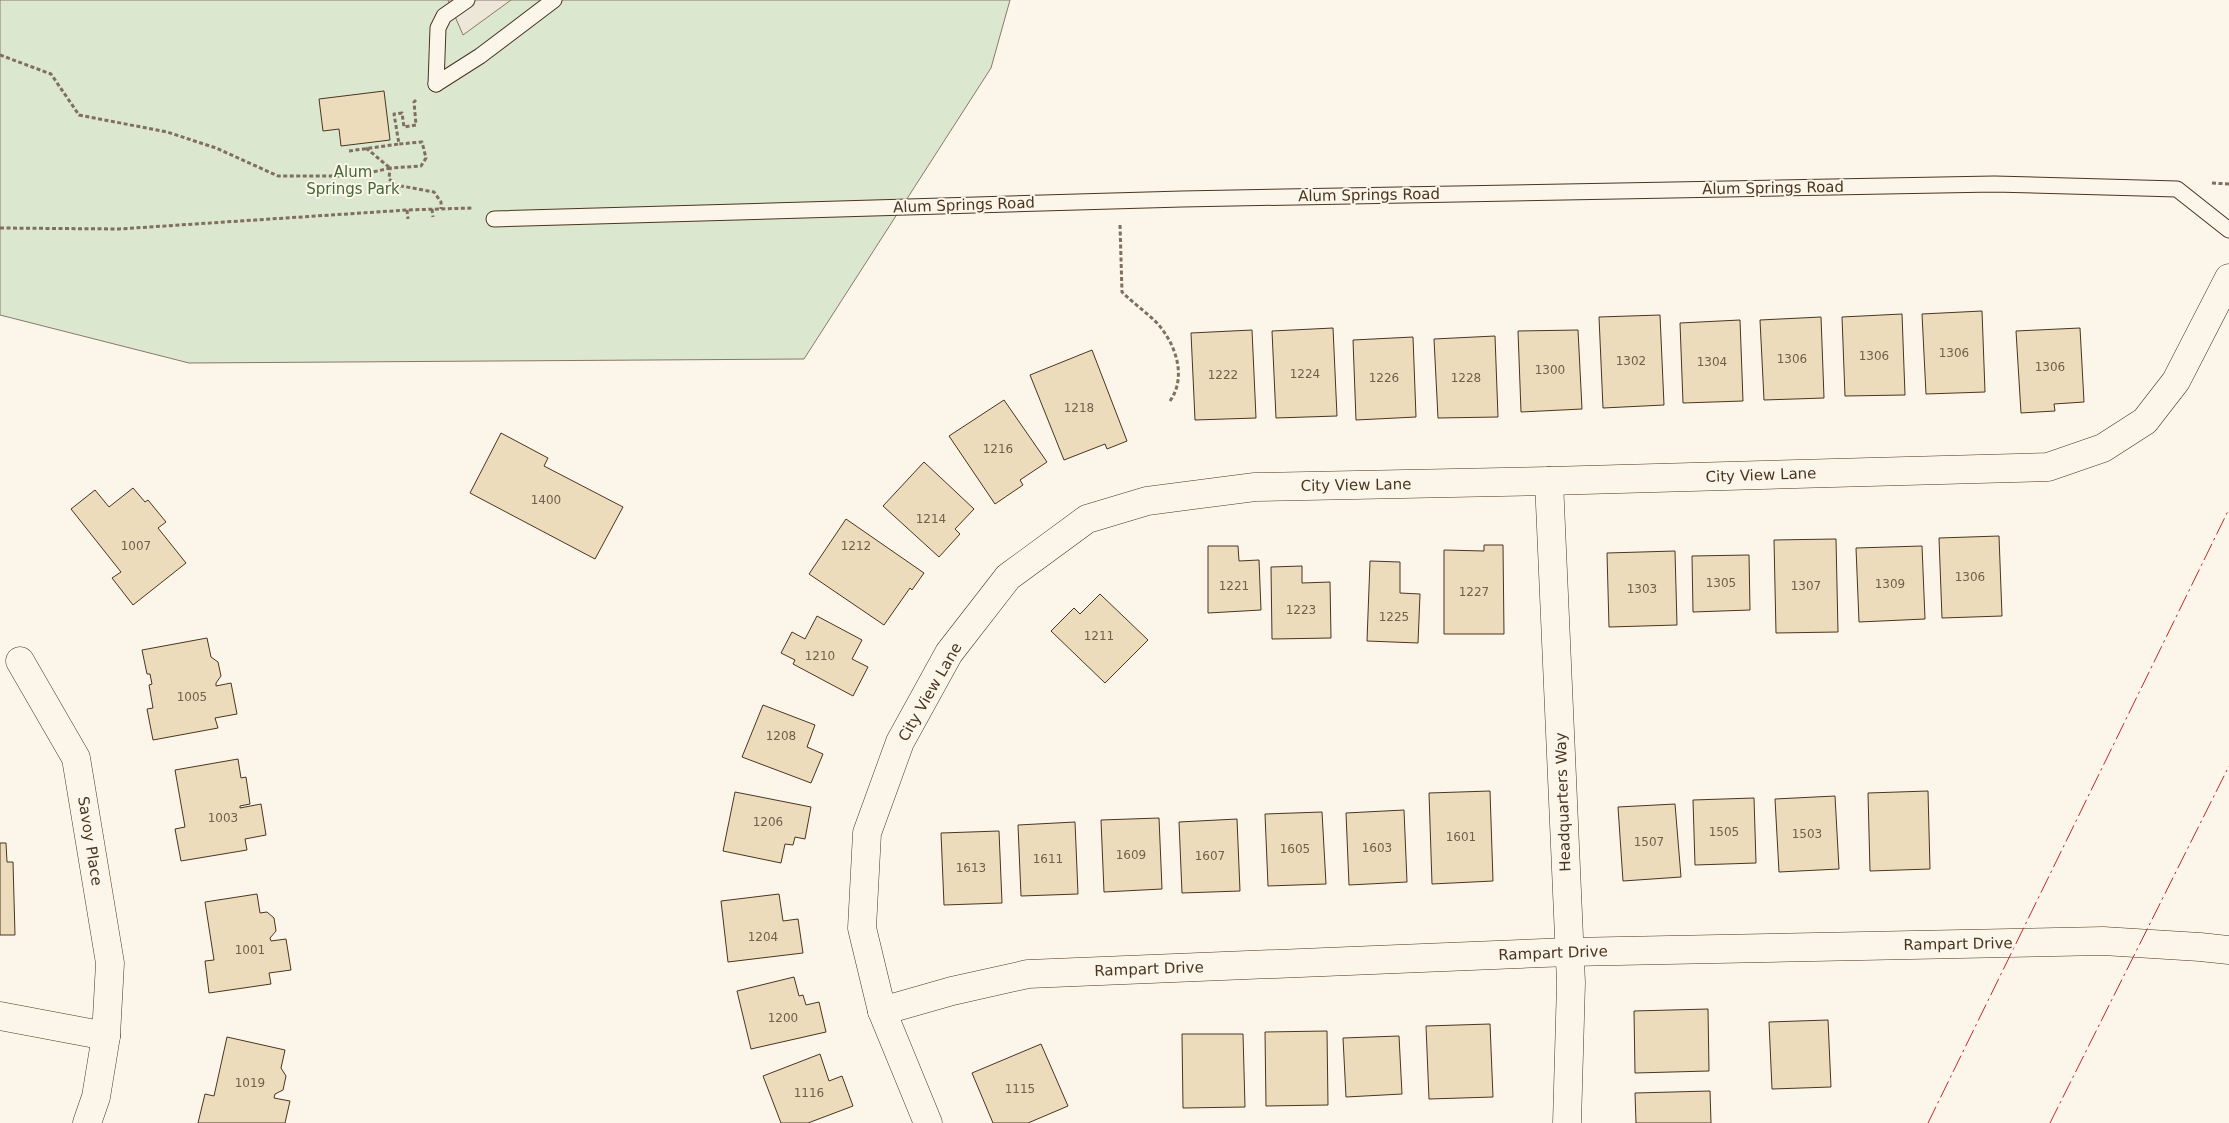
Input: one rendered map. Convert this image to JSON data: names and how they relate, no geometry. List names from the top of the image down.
{
  "streets": {
    "street": [
      "City View Lane",
      "Headquarters Way",
      "Savoy Place",
      "Rampart Drive"
    ],
    "lane": ["Alum Springs Road"]
  },
  "crossings": [
    ["City View Lane", "Headquarters Way"],
    ["City View Lane", "Rampart Drive"],
    ["Headquarters Way", "Rampart Drive"]
  ],
  "parks": ["Alum Springs Park"],
  "house_numbers": [
    "1306",
    "1306",
    "1306",
    "1302",
    "1304",
    "1306",
    "1300",
    "1224",
    "1222",
    "1226",
    "1228",
    "1218",
    "1216",
    "1400",
    "1214",
    "1007",
    "1212",
    "1306",
    "1305",
    "1309",
    "1221",
    "1307",
    "1303",
    "1227",
    "1223",
    "1225",
    "1211",
    "1210",
    "1005",
    "1208",
    "1003",
    "1206",
    "1505",
    "1503",
    "1601",
    "1507",
    "1603",
    "1605",
    "1609",
    "1607",
    "1611",
    "1613",
    "1204",
    "1001",
    "1200",
    "1019",
    "1115",
    "1116"
  ]
}
